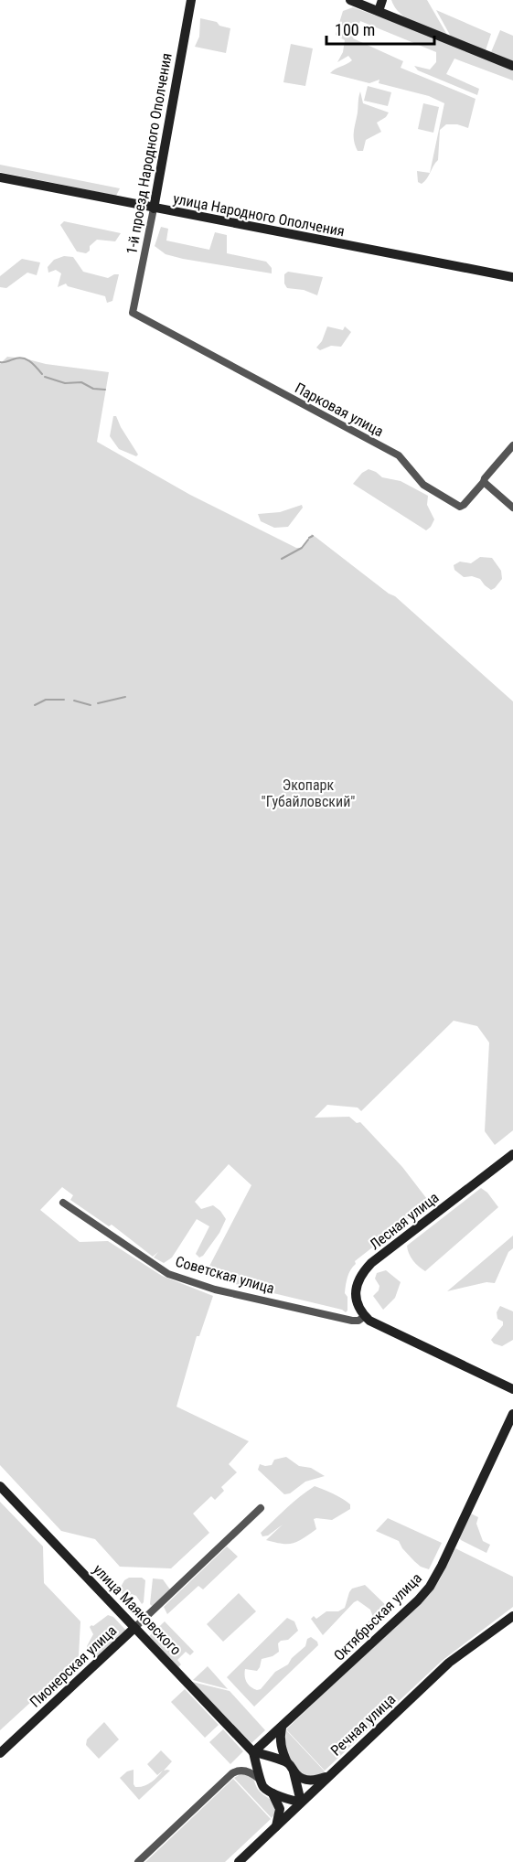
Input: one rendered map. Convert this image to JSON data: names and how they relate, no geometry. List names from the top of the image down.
{
  "streets": {
    "street": [
      "1-й проезд Народного Ополчения",
      "улица Народного Ополчения",
      "Парковая улица",
      "Лесная улица",
      "Советская улица",
      "улица Маяковского",
      "Октябрьская улица",
      "Пионерская улица",
      "Речная улица"
    ]
  },
  "crossings": [
    ["1-й проезд Народного Ополчения", "улица Народного Ополчения"],
    ["1-й проезд Народного Ополчения", "Парковая улица"],
    ["Лесная улица", "Советская улица"],
    ["улица Маяковского", "Октябрьская улица"],
    ["улица Маяковского", "Пионерская улица"],
    ["улица Маяковского", "Речная улица"]
  ],
  "parks": ["Экопарк \"Губайловский\""],
  "scale_bar": "100 m"
}
